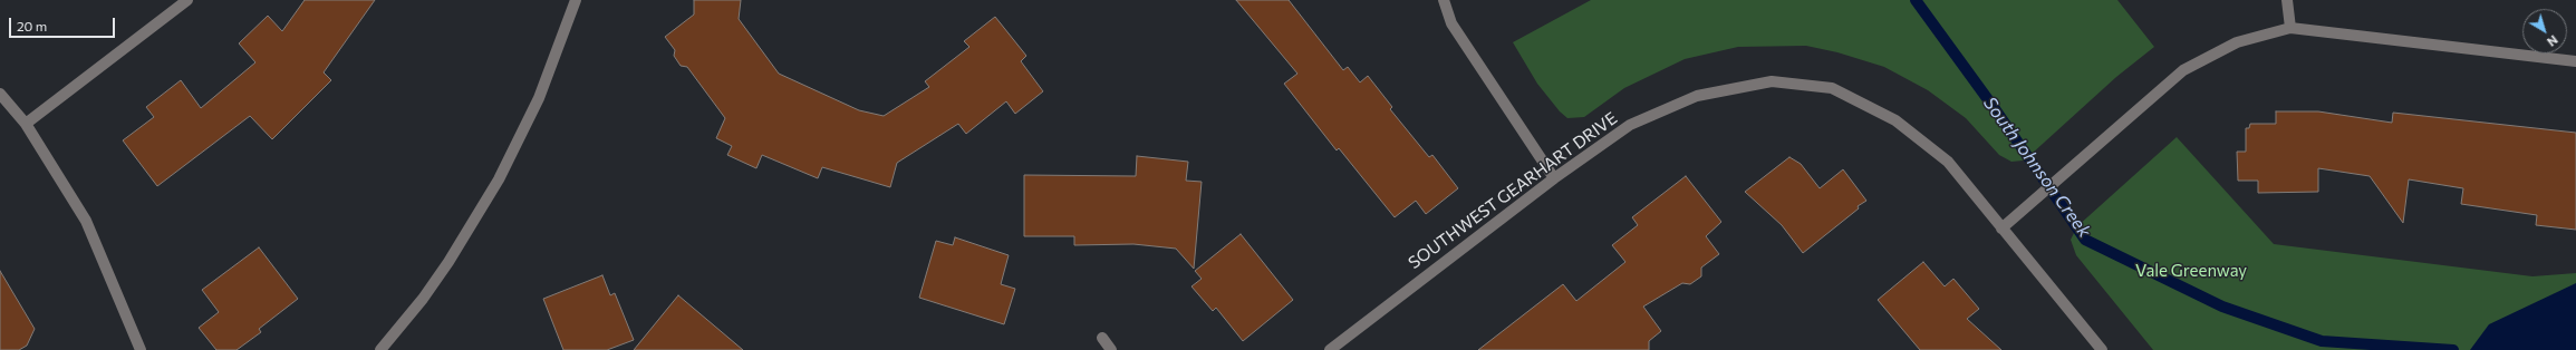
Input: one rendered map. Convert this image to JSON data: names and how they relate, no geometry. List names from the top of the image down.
{
  "streets": {
    "street": ["SOUTHWEST GEARHART DRIVE"]
  },
  "water": ["South Johnson Creek"],
  "parks": ["Vale Greenway"],
  "scale_bar": "20 m",
  "north": "bottom right"
}
